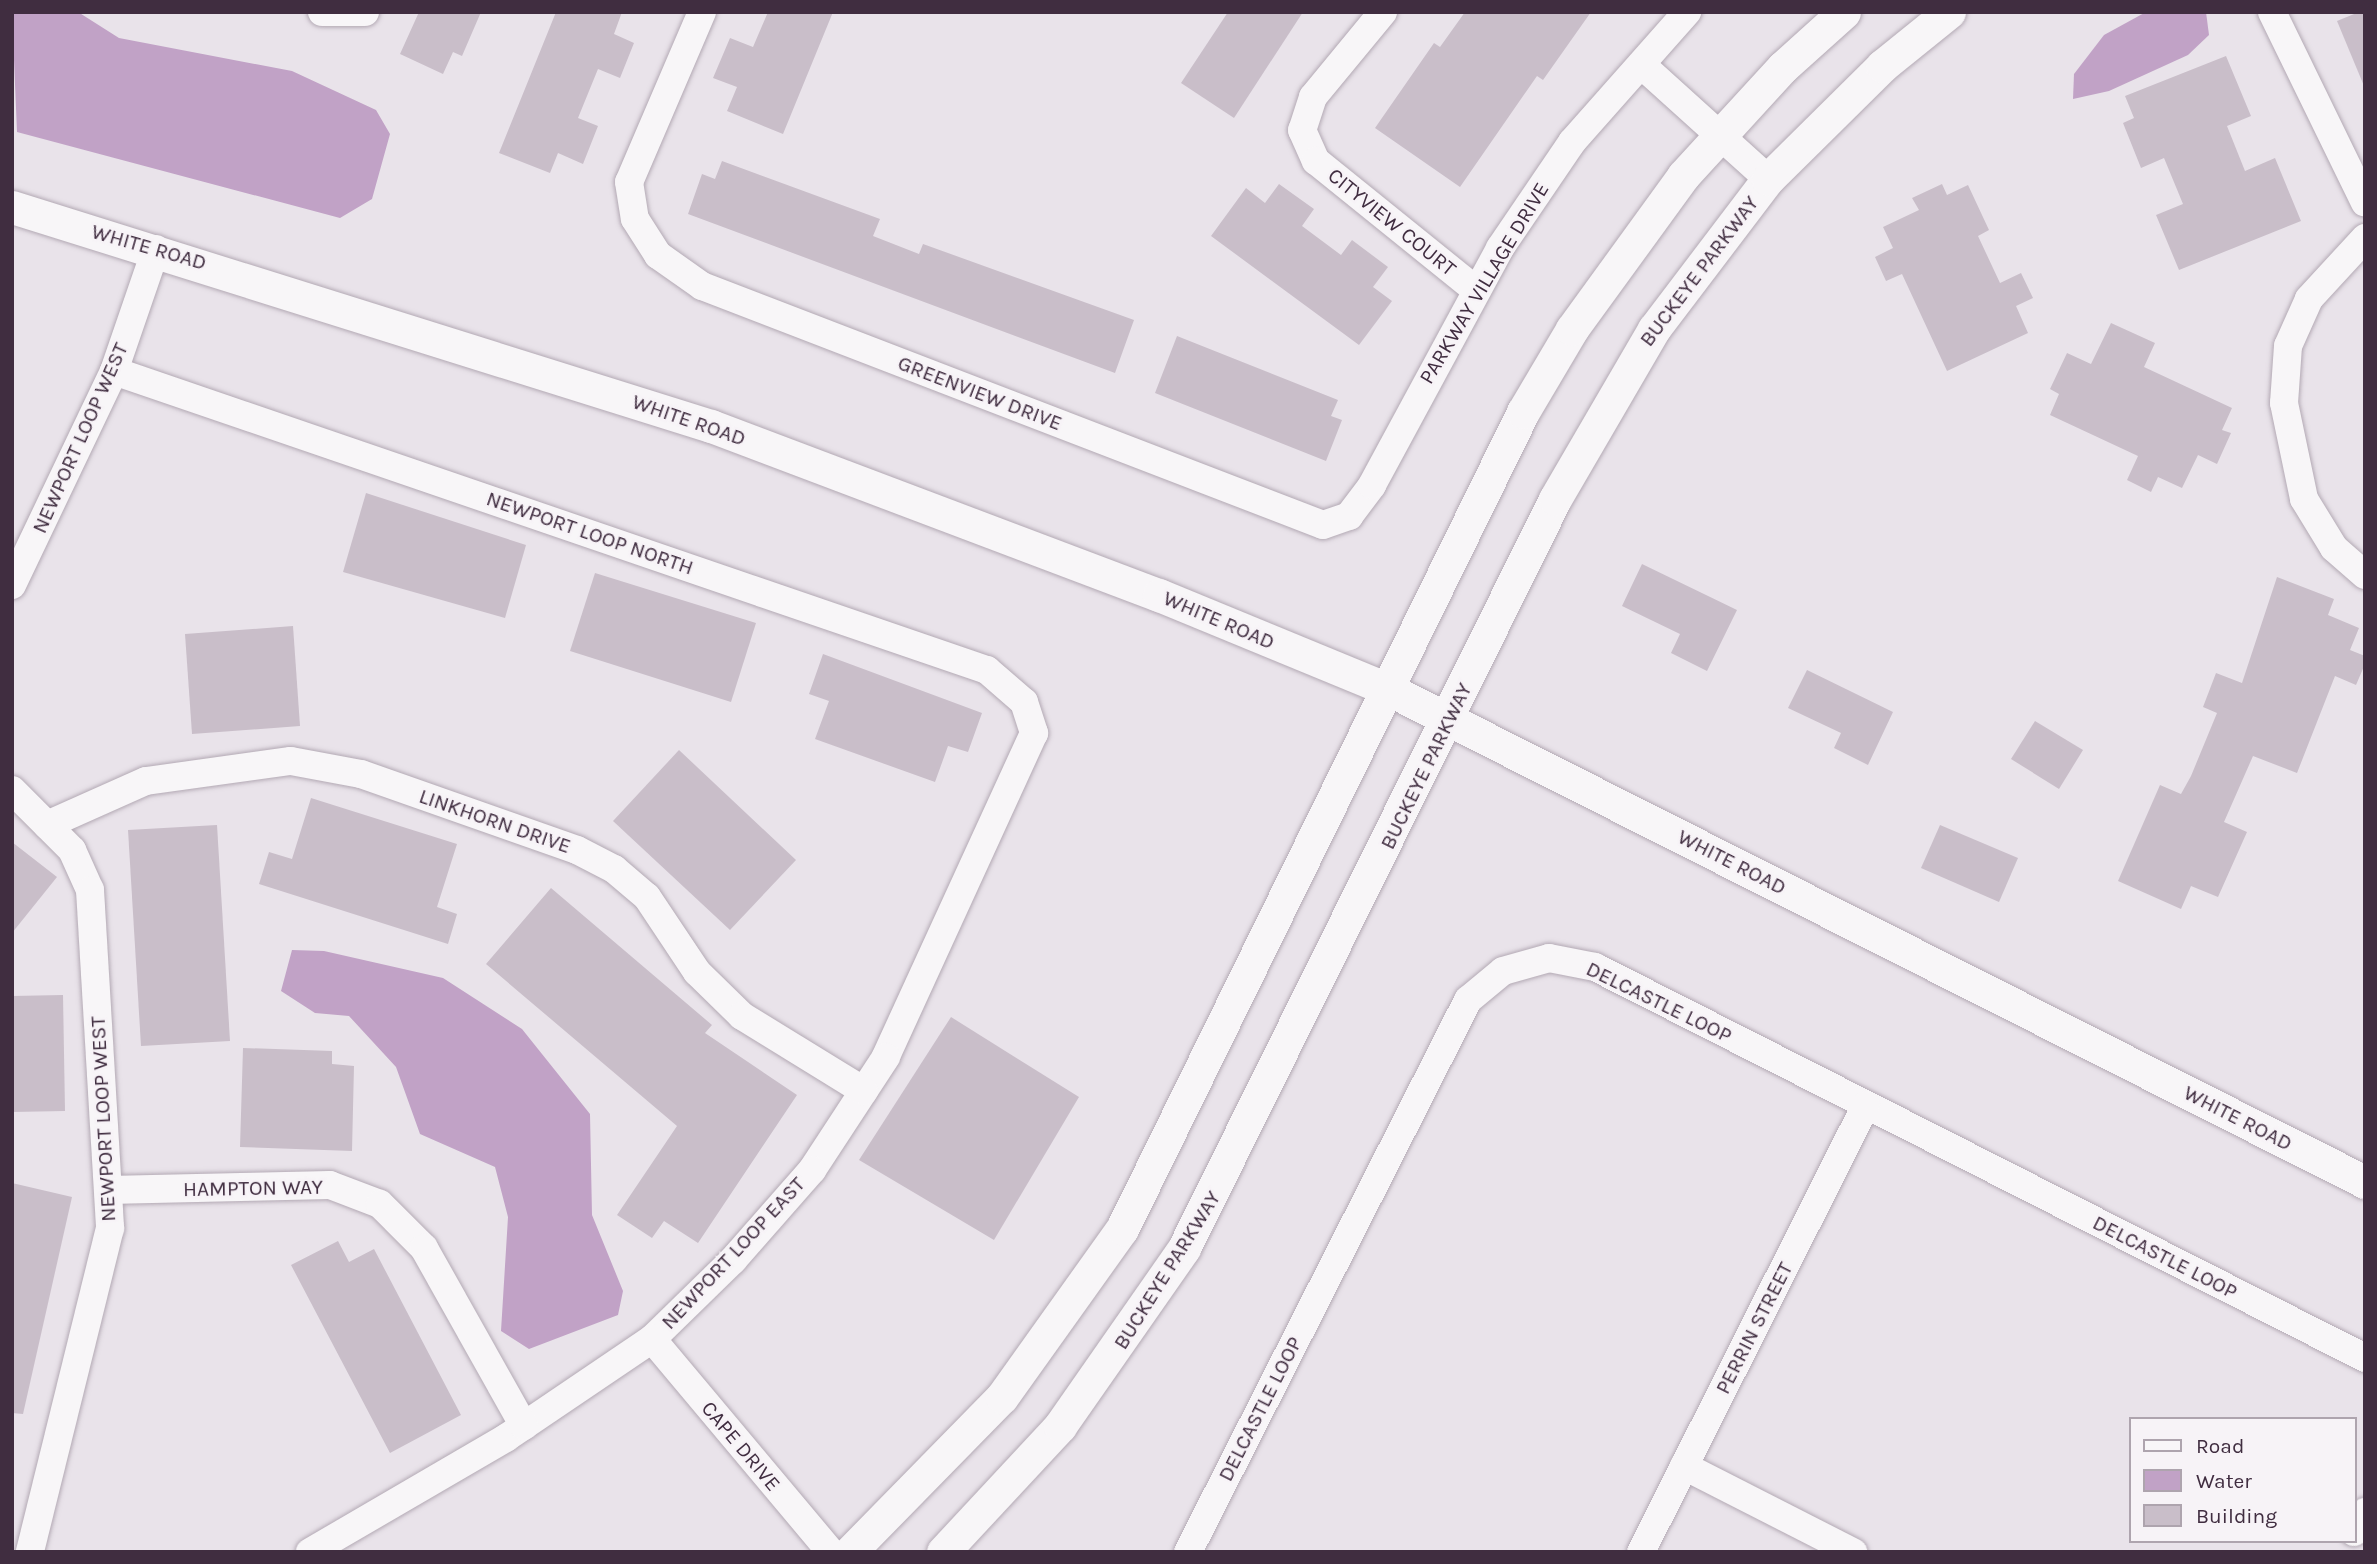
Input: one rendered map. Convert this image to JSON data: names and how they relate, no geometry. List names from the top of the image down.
{
  "streets": {
    "street": [
      "CITYVIEW COURT",
      "WHITE ROAD",
      "BUCKEYE PARKWAY",
      "PARKWAY VILLAGE DRIVE",
      "GREENVIEW DRIVE",
      "NEWPORT LOOP WEST",
      "NEWPORT LOOP NORTH",
      "LINKHORN DRIVE",
      "DELCASTLE LOOP",
      "HAMPTON WAY",
      "NEWPORT LOOP EAST",
      "PERRIN STREET",
      "CAPE DRIVE"
    ]
  },
  "crossings": [
    ["CITYVIEW COURT", "PARKWAY VILLAGE DRIVE"],
    ["WHITE ROAD", "BUCKEYE PARKWAY"],
    ["WHITE ROAD", "NEWPORT LOOP WEST"],
    ["PARKWAY VILLAGE DRIVE", "GREENVIEW DRIVE"],
    ["NEWPORT LOOP WEST", "NEWPORT LOOP NORTH"],
    ["NEWPORT LOOP WEST", "LINKHORN DRIVE"],
    ["NEWPORT LOOP WEST", "HAMPTON WAY"],
    ["NEWPORT LOOP NORTH", "NEWPORT LOOP EAST"],
    ["LINKHORN DRIVE", "NEWPORT LOOP EAST"],
    ["DELCASTLE LOOP", "PERRIN STREET"],
    ["HAMPTON WAY", "NEWPORT LOOP EAST"],
    ["NEWPORT LOOP EAST", "CAPE DRIVE"]
  ],
  "legend": ["Road", "Water", "Building"]
}
